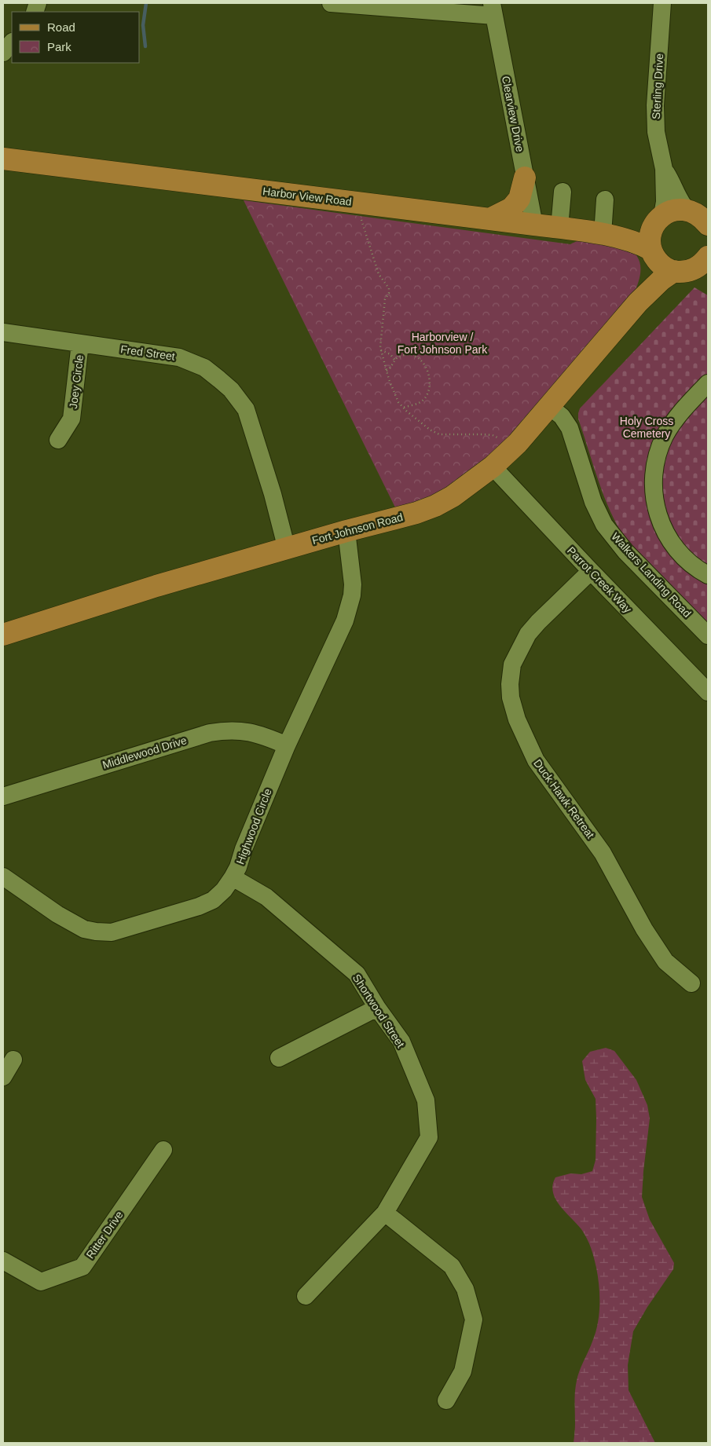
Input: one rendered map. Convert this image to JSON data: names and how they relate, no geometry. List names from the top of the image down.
{
  "streets": {
    "main road": ["Harbor View Road", "Fort Johnson Road"],
    "street": [
      "Sterling Drive",
      "Clearview Drive",
      "Fred Street",
      "Joey Circle",
      "Walkers Landing Road",
      "Parrot Creek Way",
      "Middlewood Drive",
      "Duck Hawk Retreat",
      "Highwood Circle",
      "Shortwood Street",
      "Ritter Drive"
    ]
  },
  "crossings": [
    ["Sterling Drive", "Harbor View Road"],
    ["Sterling Drive", "Fort Johnson Road"],
    ["Clearview Drive", "Harbor View Road"],
    ["Harbor View Road", "Fort Johnson Road"],
    ["Fred Street", "Joey Circle"],
    ["Fred Street", "Fort Johnson Road"],
    ["Fort Johnson Road", "Walkers Landing Road"],
    ["Fort Johnson Road", "Parrot Creek Way"],
    ["Fort Johnson Road", "Highwood Circle"],
    ["Parrot Creek Way", "Duck Hawk Retreat"],
    ["Middlewood Drive", "Highwood Circle"],
    ["Highwood Circle", "Shortwood Street"]
  ],
  "parks": ["Harborview / Fort Johnson Park", "Holy Cross Cemetery"],
  "legend": ["Road", "Park"]
}
